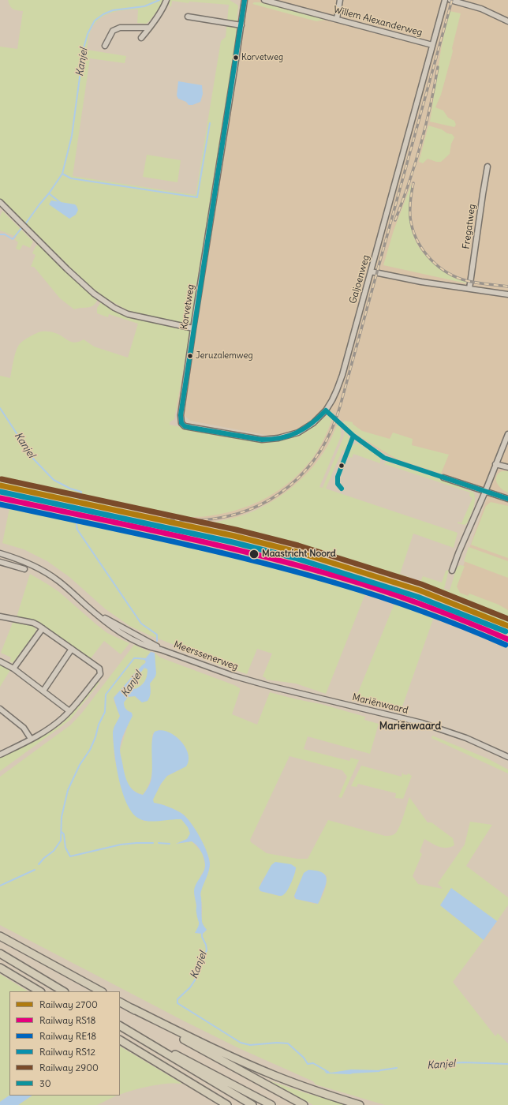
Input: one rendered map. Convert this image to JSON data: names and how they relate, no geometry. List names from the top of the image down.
{
  "streets": {
    "street": [
      "Willem Alexanderweg",
      "Fregatweg",
      "Galjoenweg",
      "Korvetweg",
      "Meerssenerweg",
      "Mariënwaard"
    ]
  },
  "crossings": [
    ["Willem Alexanderweg", "Galjoenweg"],
    ["Galjoenweg", "Korvetweg"],
    ["Meerssenerweg", "Mariënwaard"]
  ],
  "districts": ["Mariënwaard"],
  "water": ["Kanjel"],
  "places": ["Korvetweg", "Jeruzalemweg", "Maastricht Noord"],
  "lines": [
    "transit line 30",
    "rail line 2900",
    "rail line 2700",
    "rail line RS12",
    "rail line RS18",
    "rail line RE18"
  ],
  "legend": [
    "Railway 2700",
    "Railway RS18",
    "Railway RE18",
    "Railway RS12",
    "Railway 2900",
    "30"
  ]
}
